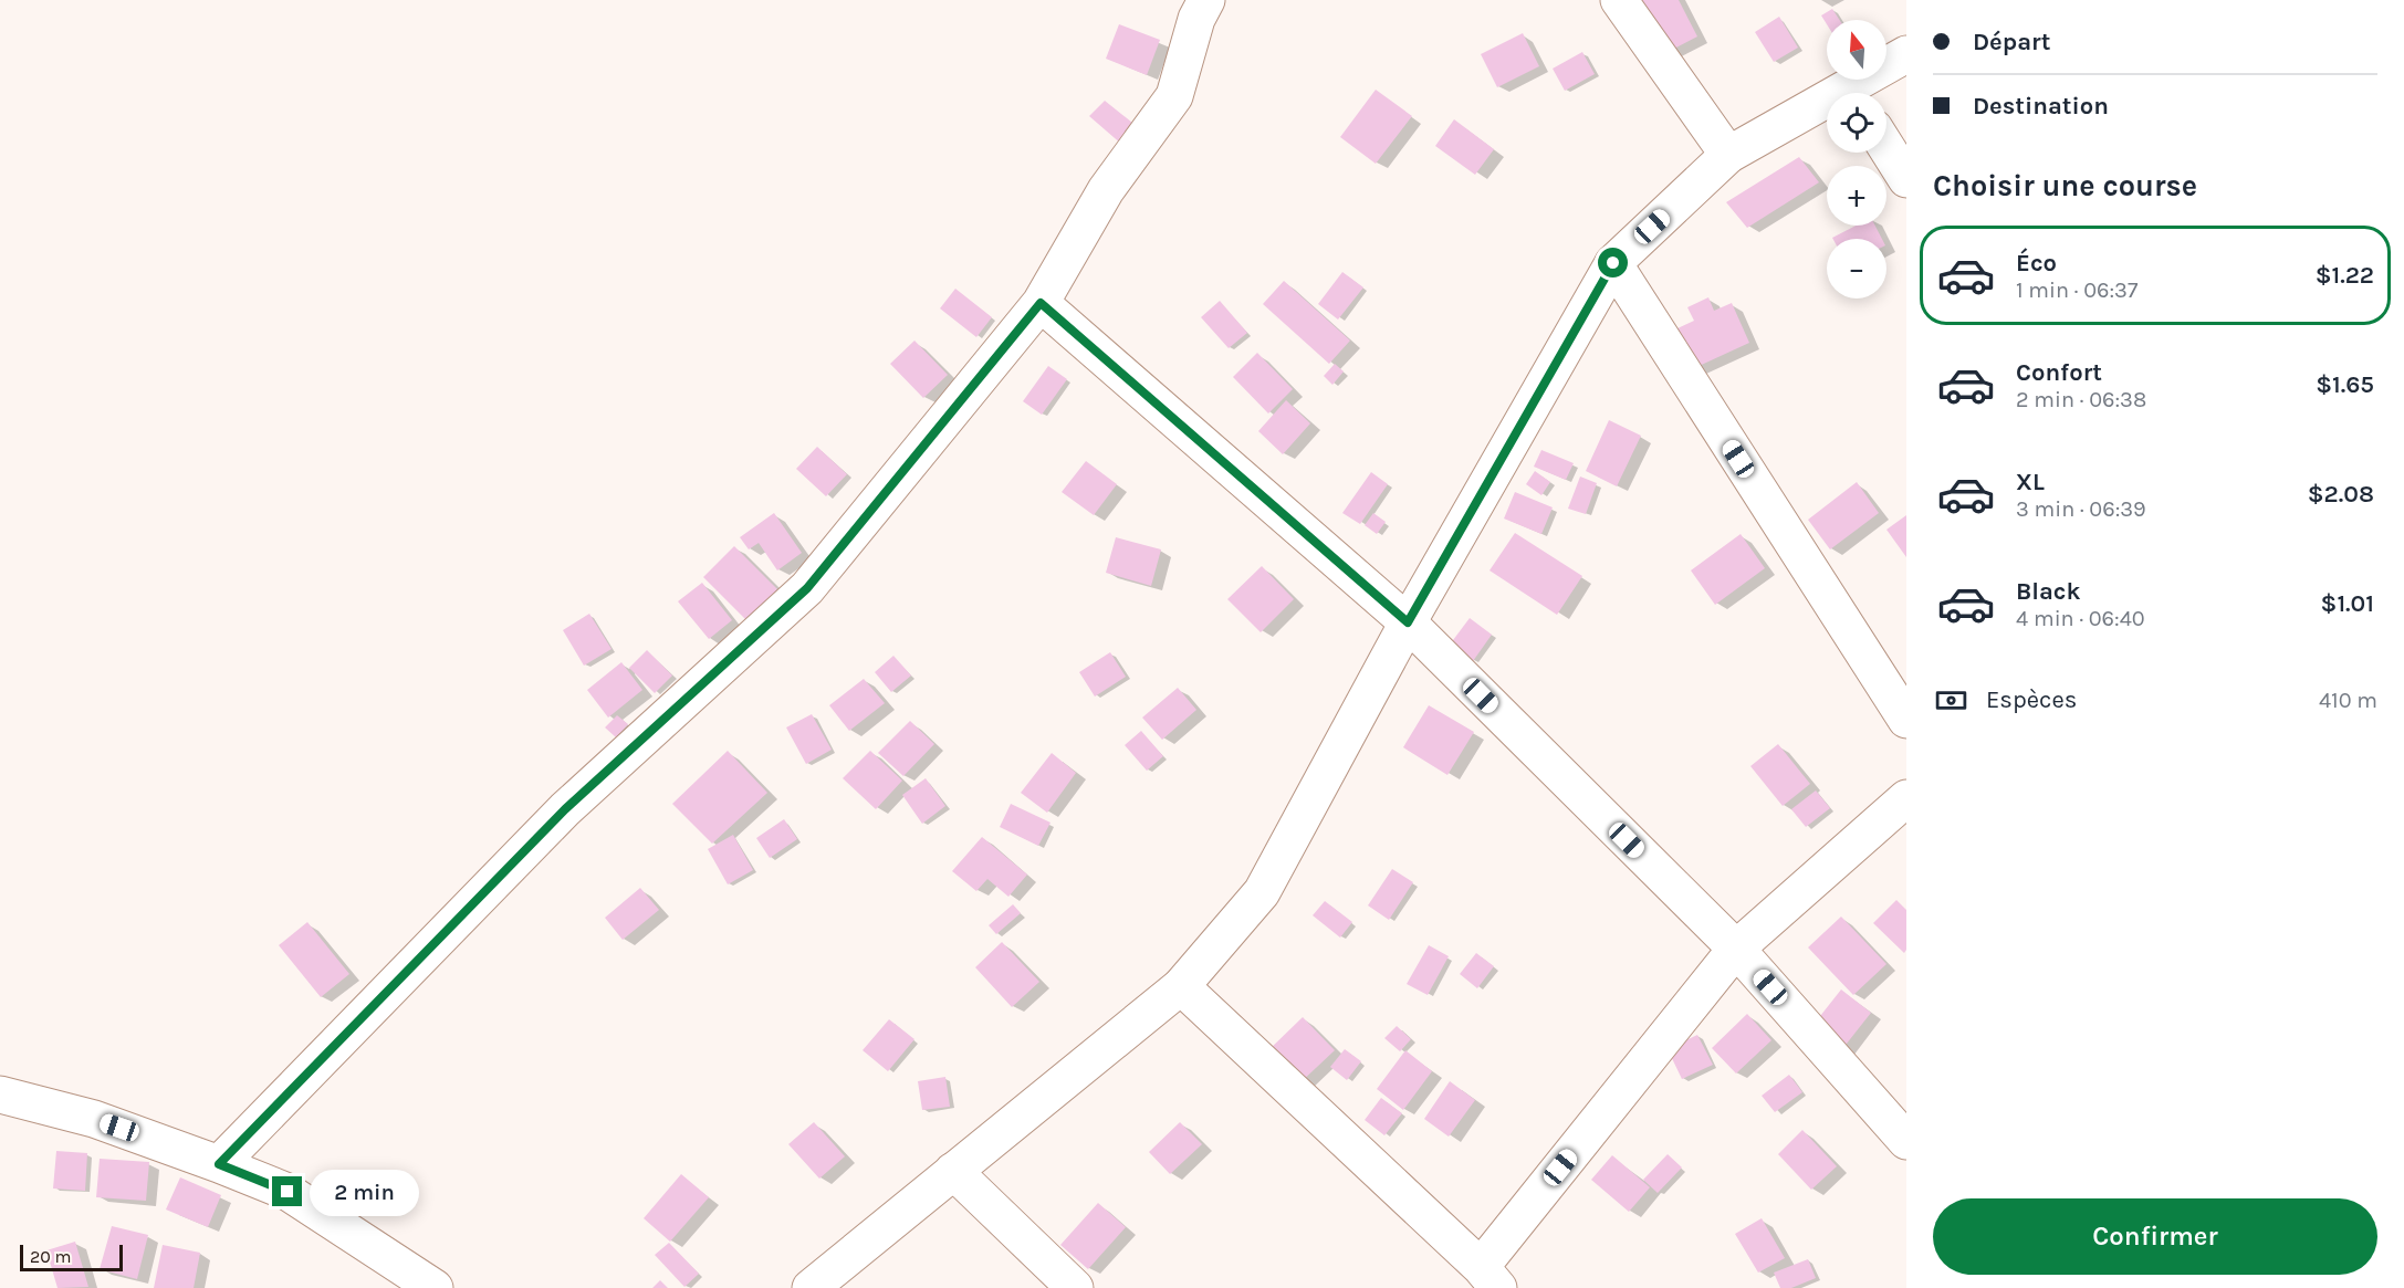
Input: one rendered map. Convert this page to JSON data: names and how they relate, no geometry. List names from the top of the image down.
{
  "scale_bar": "20 m",
  "north": "top",
  "page": {
    "banner": ["Départ", "Destination"],
    "map_buttons": ["+", "−"],
    "heading": "Choisir une course",
    "list": [
      {
        "name": "Éco",
        "note": "1 min · 06:37",
        "value": "$1.22"
      },
      {
        "name": "Confort",
        "note": "2 min · 06:38",
        "value": "$1.65"
      },
      {
        "name": "XL",
        "note": "3 min · 06:39",
        "value": "$2.08"
      },
      {
        "name": "Black",
        "note": "4 min · 06:40",
        "value": "$1.01"
      }
    ],
    "pay": ["Espèces", "410 m"],
    "bubble": "2 min",
    "buttons": "Confirmer",
    "scale": "20 m"
  }
}
